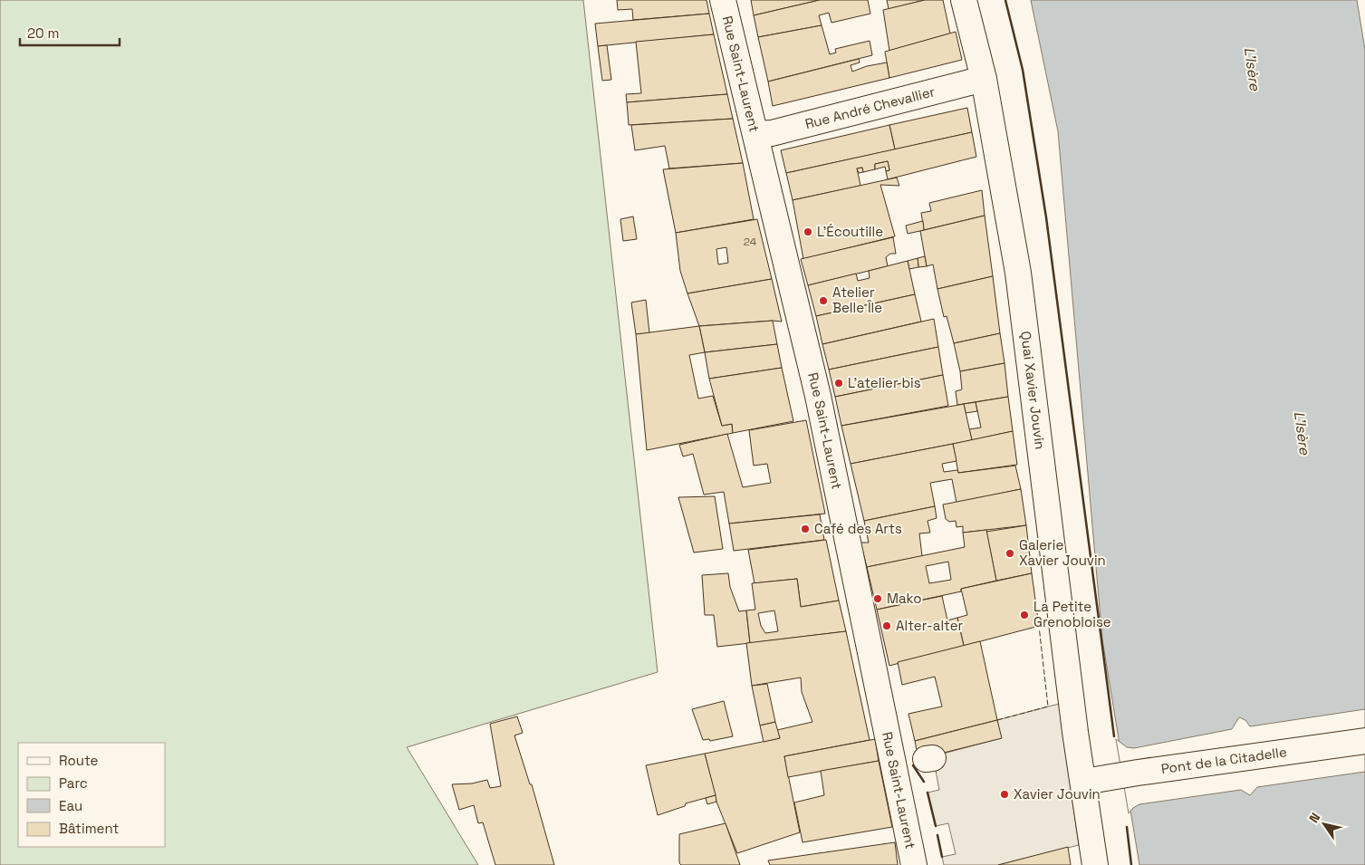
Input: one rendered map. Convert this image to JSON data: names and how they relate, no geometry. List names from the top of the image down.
{
  "streets": {
    "main road": [
      "Rue Saint-Laurent",
      "Rue André Chevallier",
      "Quai Xavier Jouvin",
      "Pont de la Citadelle"
    ]
  },
  "crossings": [
    ["Rue Saint-Laurent", "Rue André Chevallier"],
    ["Rue André Chevallier", "Quai Xavier Jouvin"],
    ["Quai Xavier Jouvin", "Pont de la Citadelle"]
  ],
  "water": ["L'Isère"],
  "places": [
    "L'Écoutille",
    "Atelier Belle Île",
    "L'atelier bis",
    "Café des Arts",
    "Galerie Xavier Jouvin",
    "Mako",
    "La Petite Grenobloise",
    "Alter-alter",
    "Xavier Jouvin"
  ],
  "house_numbers": ["24"],
  "legend": [
    "Route",
    "Parc",
    "Eau",
    "Bâtiment"
  ],
  "scale_bar": "20 m",
  "north": "top left"
}
